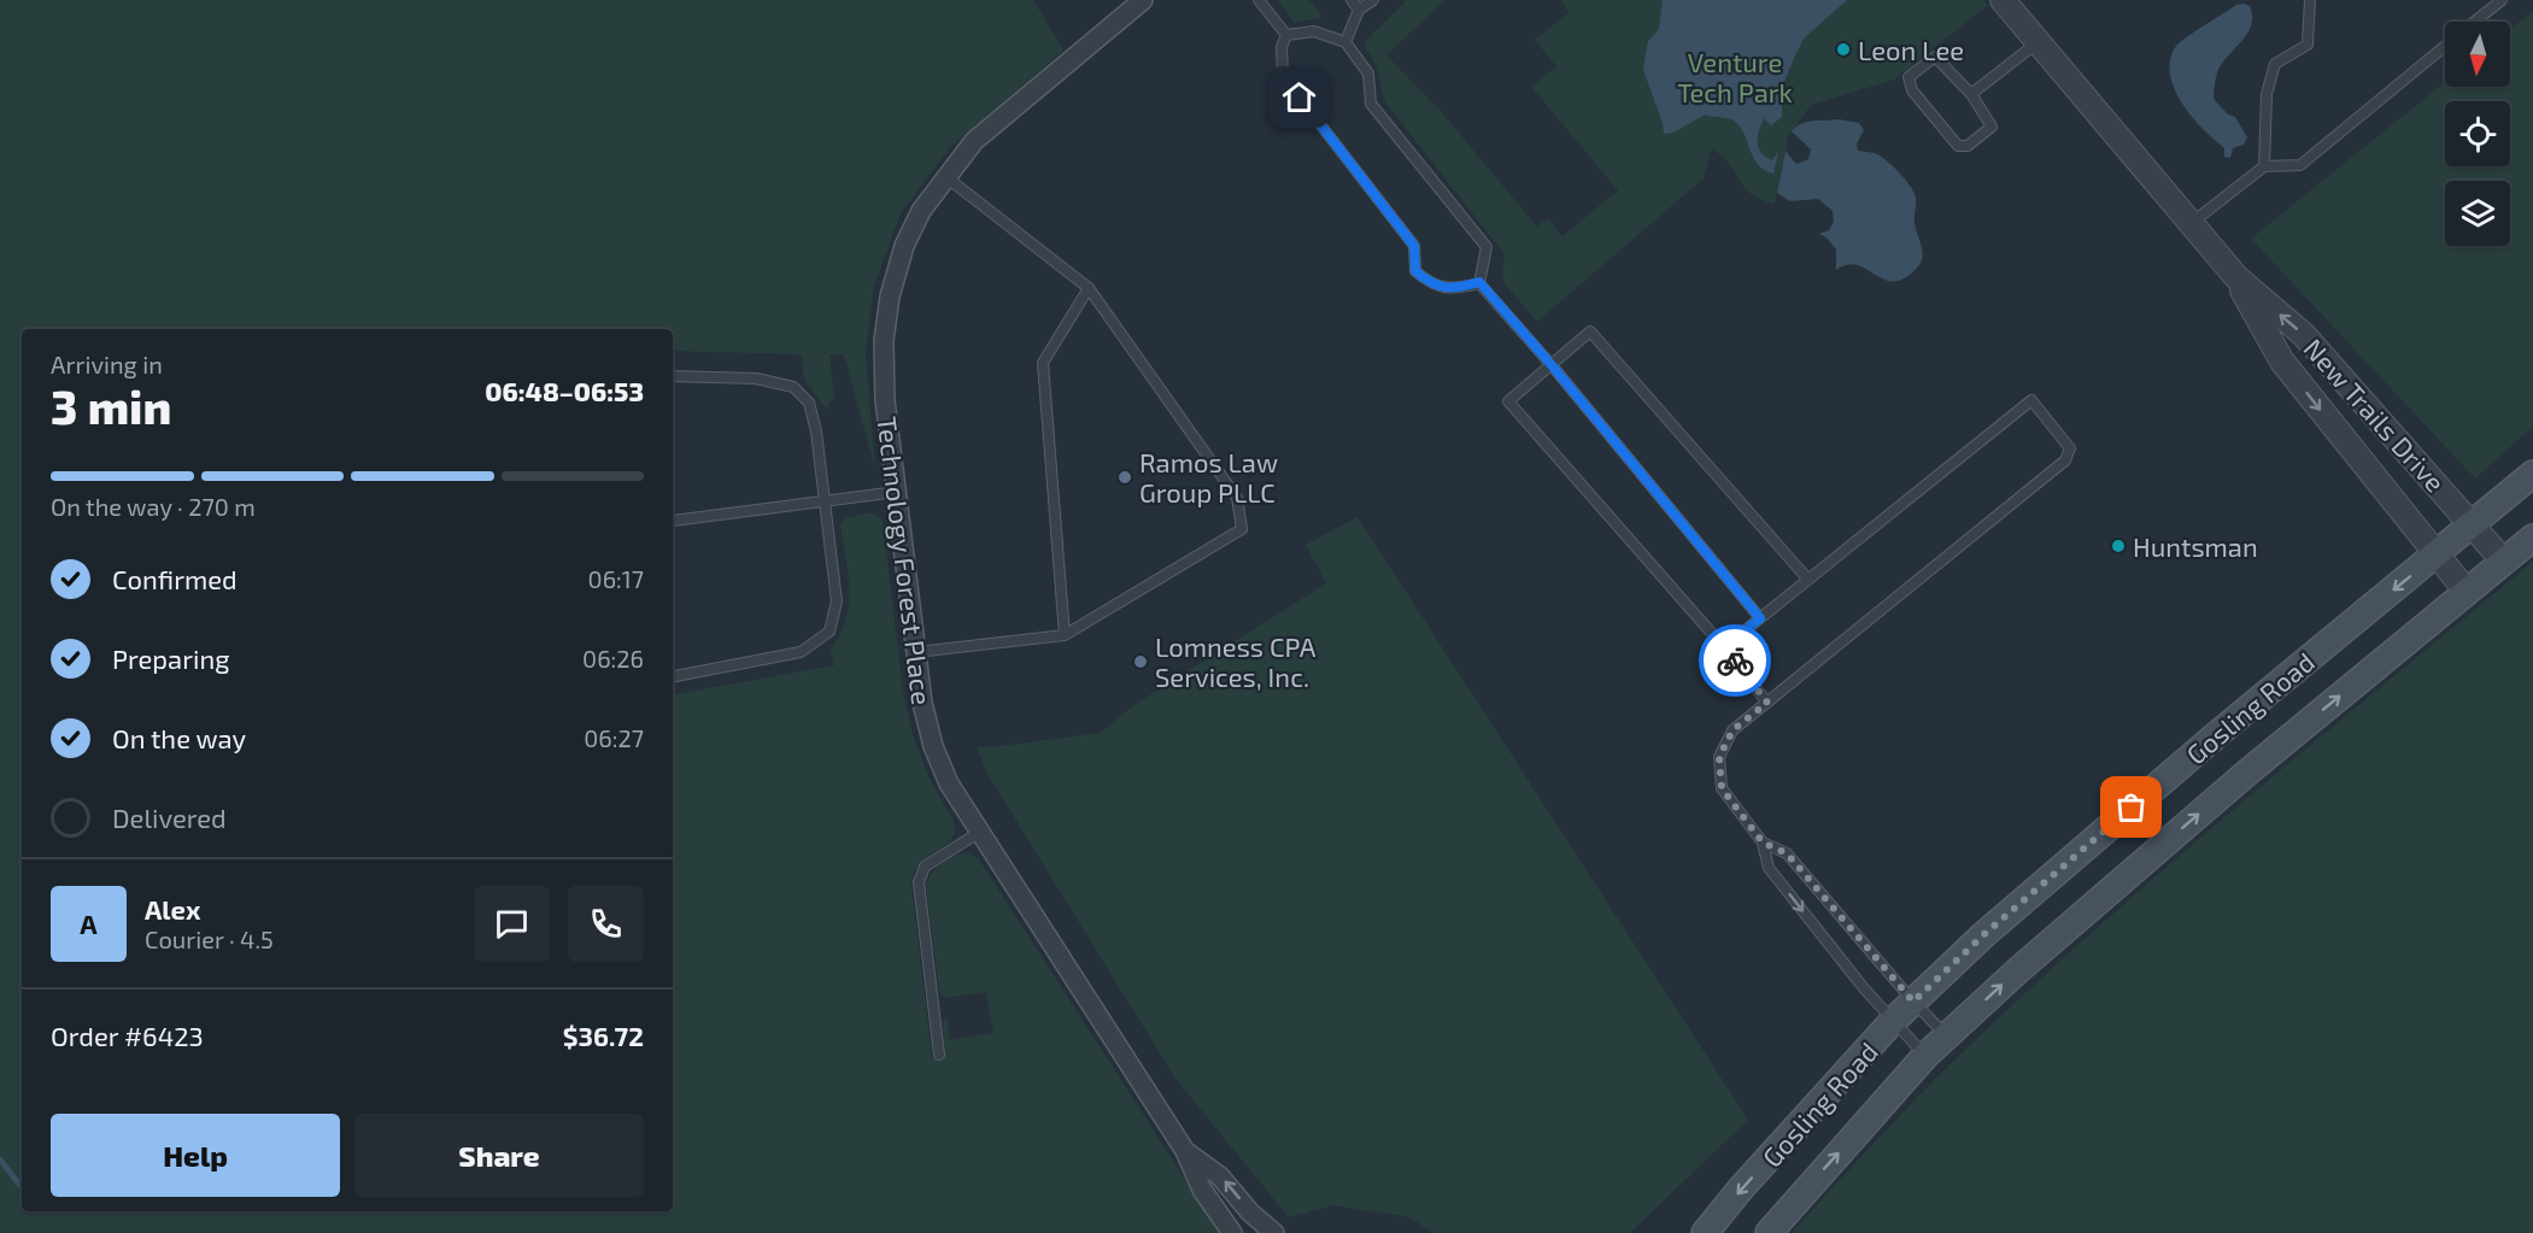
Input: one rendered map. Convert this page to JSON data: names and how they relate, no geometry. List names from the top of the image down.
{
  "streets": {
    "main road": ["Gosling Road"],
    "street": ["New Trails Drive", "Technology Forest Place"]
  },
  "crossings": [
    ["New Trails Drive", "Gosling Road"]
  ],
  "parks": ["Venture Tech Park"],
  "places": [
    "Leon Lee",
    "Ramos Law Group PLLC",
    "Huntsman",
    "Lomness CPA Services, Inc."
  ],
  "north": "bottom",
  "page": {
    "heading": ["3 min", "Arriving in", "06:48–06:53"],
    "panel": [
      "Alex",
      "Courier · 4.5",
      "Order #6423",
      "$36.72"
    ],
    "bar": "On the way · 270 m",
    "list": [
      ["Confirmed", "06:17"],
      ["Preparing", "06:26"],
      ["On the way", "06:27"],
      "Delivered"
    ],
    "round": "A",
    "buttons": ["Help", "Share"]
  }
}
